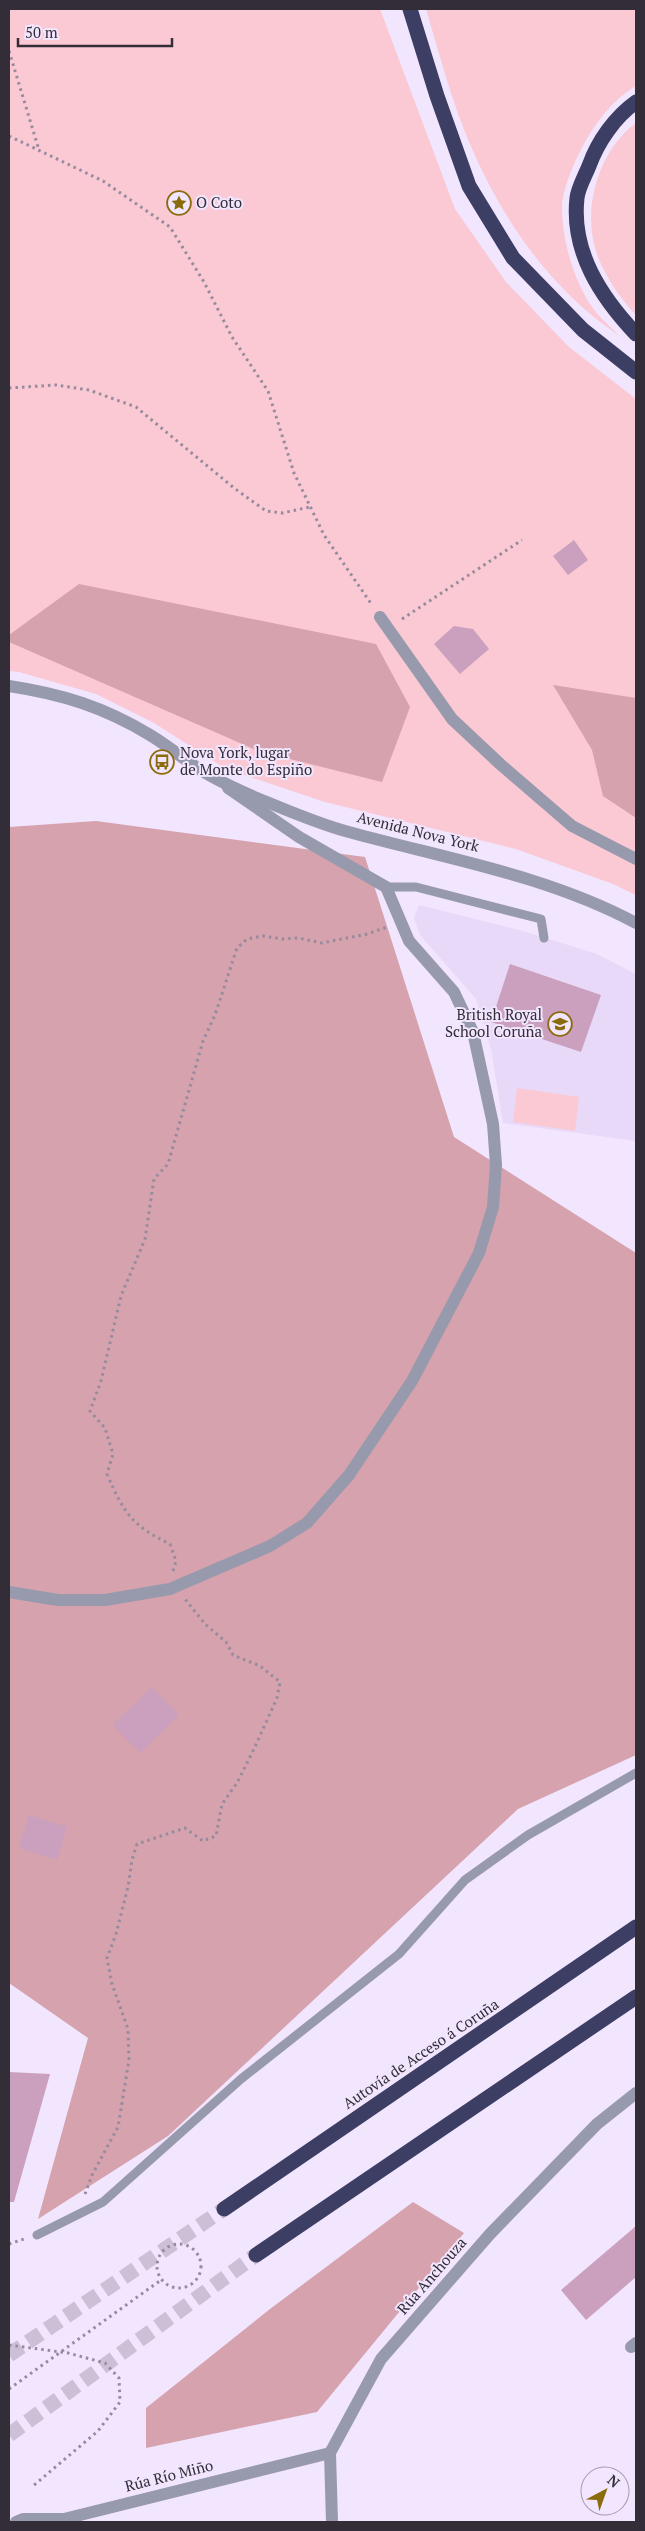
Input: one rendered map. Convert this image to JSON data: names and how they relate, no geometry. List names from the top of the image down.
{
  "streets": {
    "highway": ["Autovía de Acceso á Coruña"],
    "street": ["Avenida Nova York", "Rúa Anchouza", "Rúa Río Miño"]
  },
  "crossings": [
    ["Rúa Anchouza", "Rúa Río Miño"]
  ],
  "places": {
    "place": ["O Coto"],
    "bus stop": ["Nova York, lugar de Monte do Espiño"],
    "school or university": ["British Royal School Coruña"]
  },
  "scale_bar": "50 m",
  "north": "top right"
}
